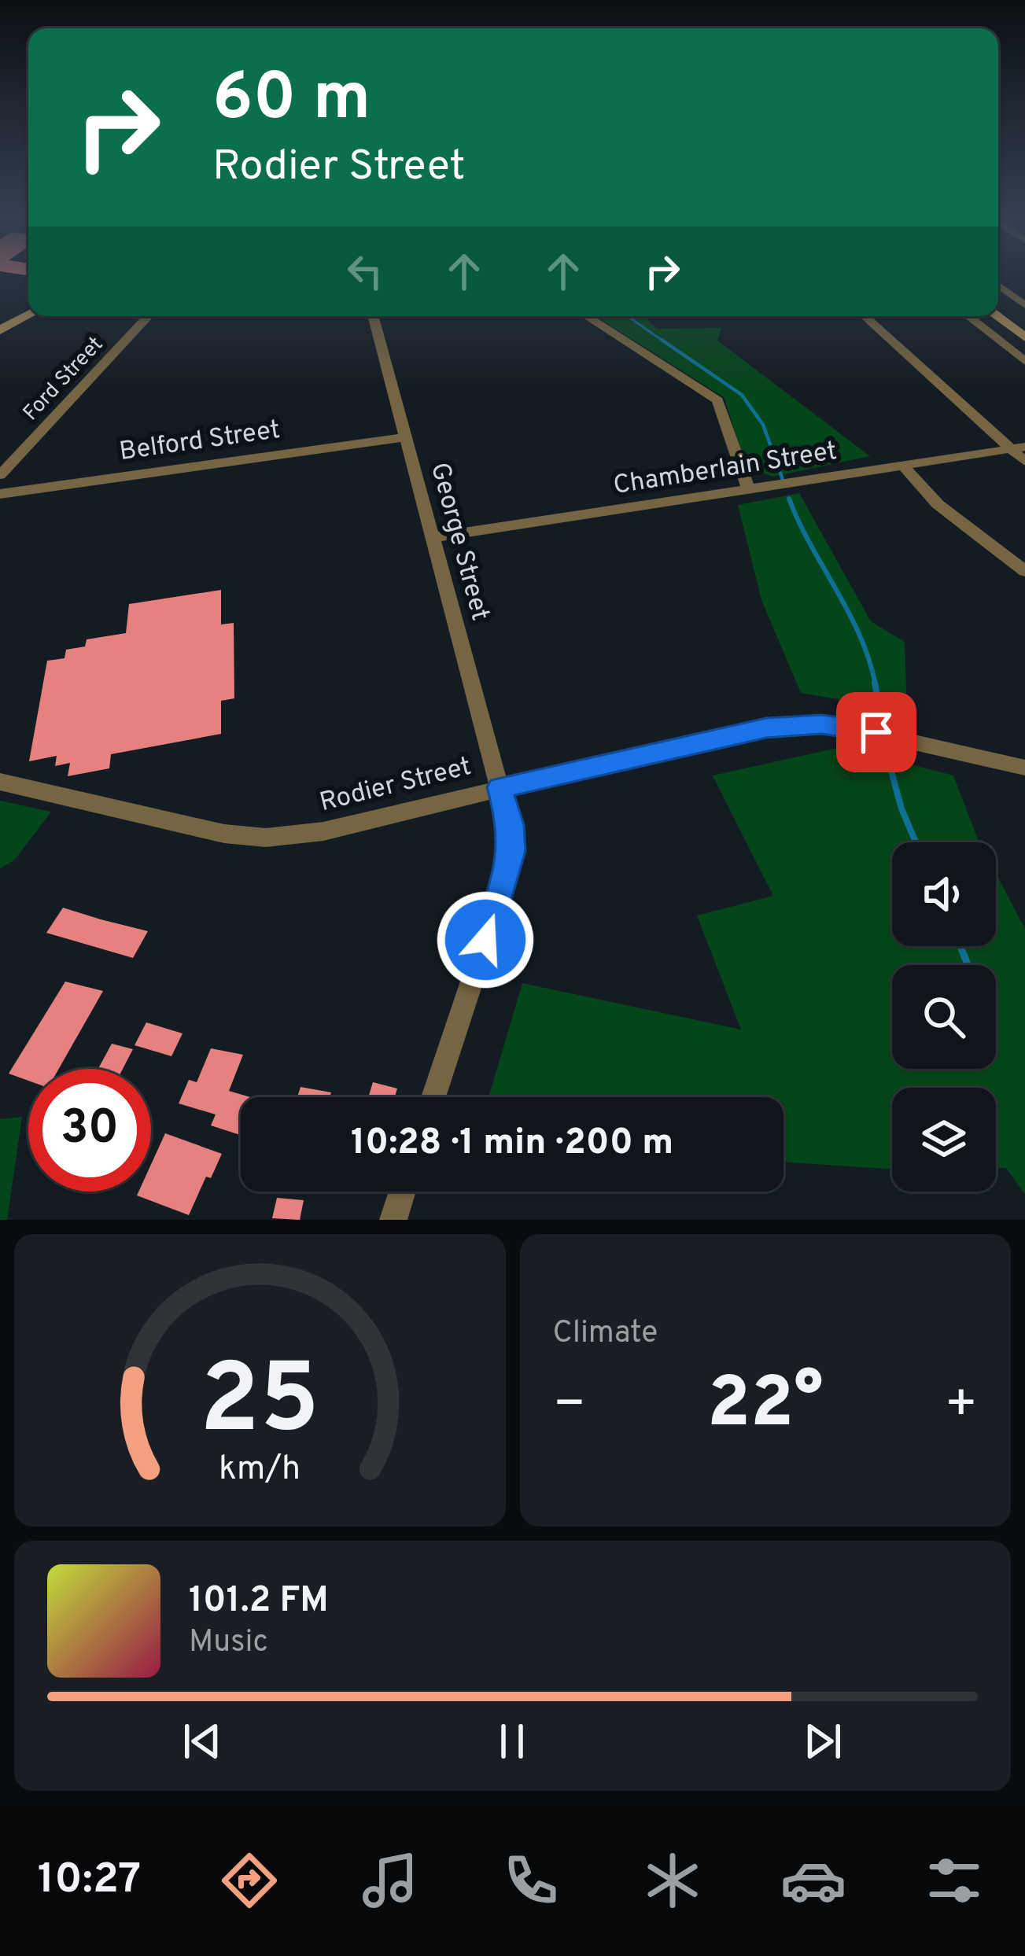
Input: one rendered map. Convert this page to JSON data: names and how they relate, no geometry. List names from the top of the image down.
{
  "streets": {
    "street": [
      "Ford Street",
      "Belford Street",
      "Chamberlain Street",
      "George Street",
      "Rodier Street"
    ]
  },
  "crossings": [
    ["Belford Street", "George Street"],
    ["Chamberlain Street", "George Street"],
    ["George Street", "Rodier Street"]
  ],
  "page": {
    "turn": ["60 m", "Rodier Street"],
    "limit": "30",
    "trip": "10:28 · 1 min · 200 m",
    "tile": "Climate",
    "heat": ["−", "22°", "+"],
    "song": ["101.2 FM", "Music"],
    "tabs": "10:27",
    "gauge": ["25", "km/h"]
  }
}
